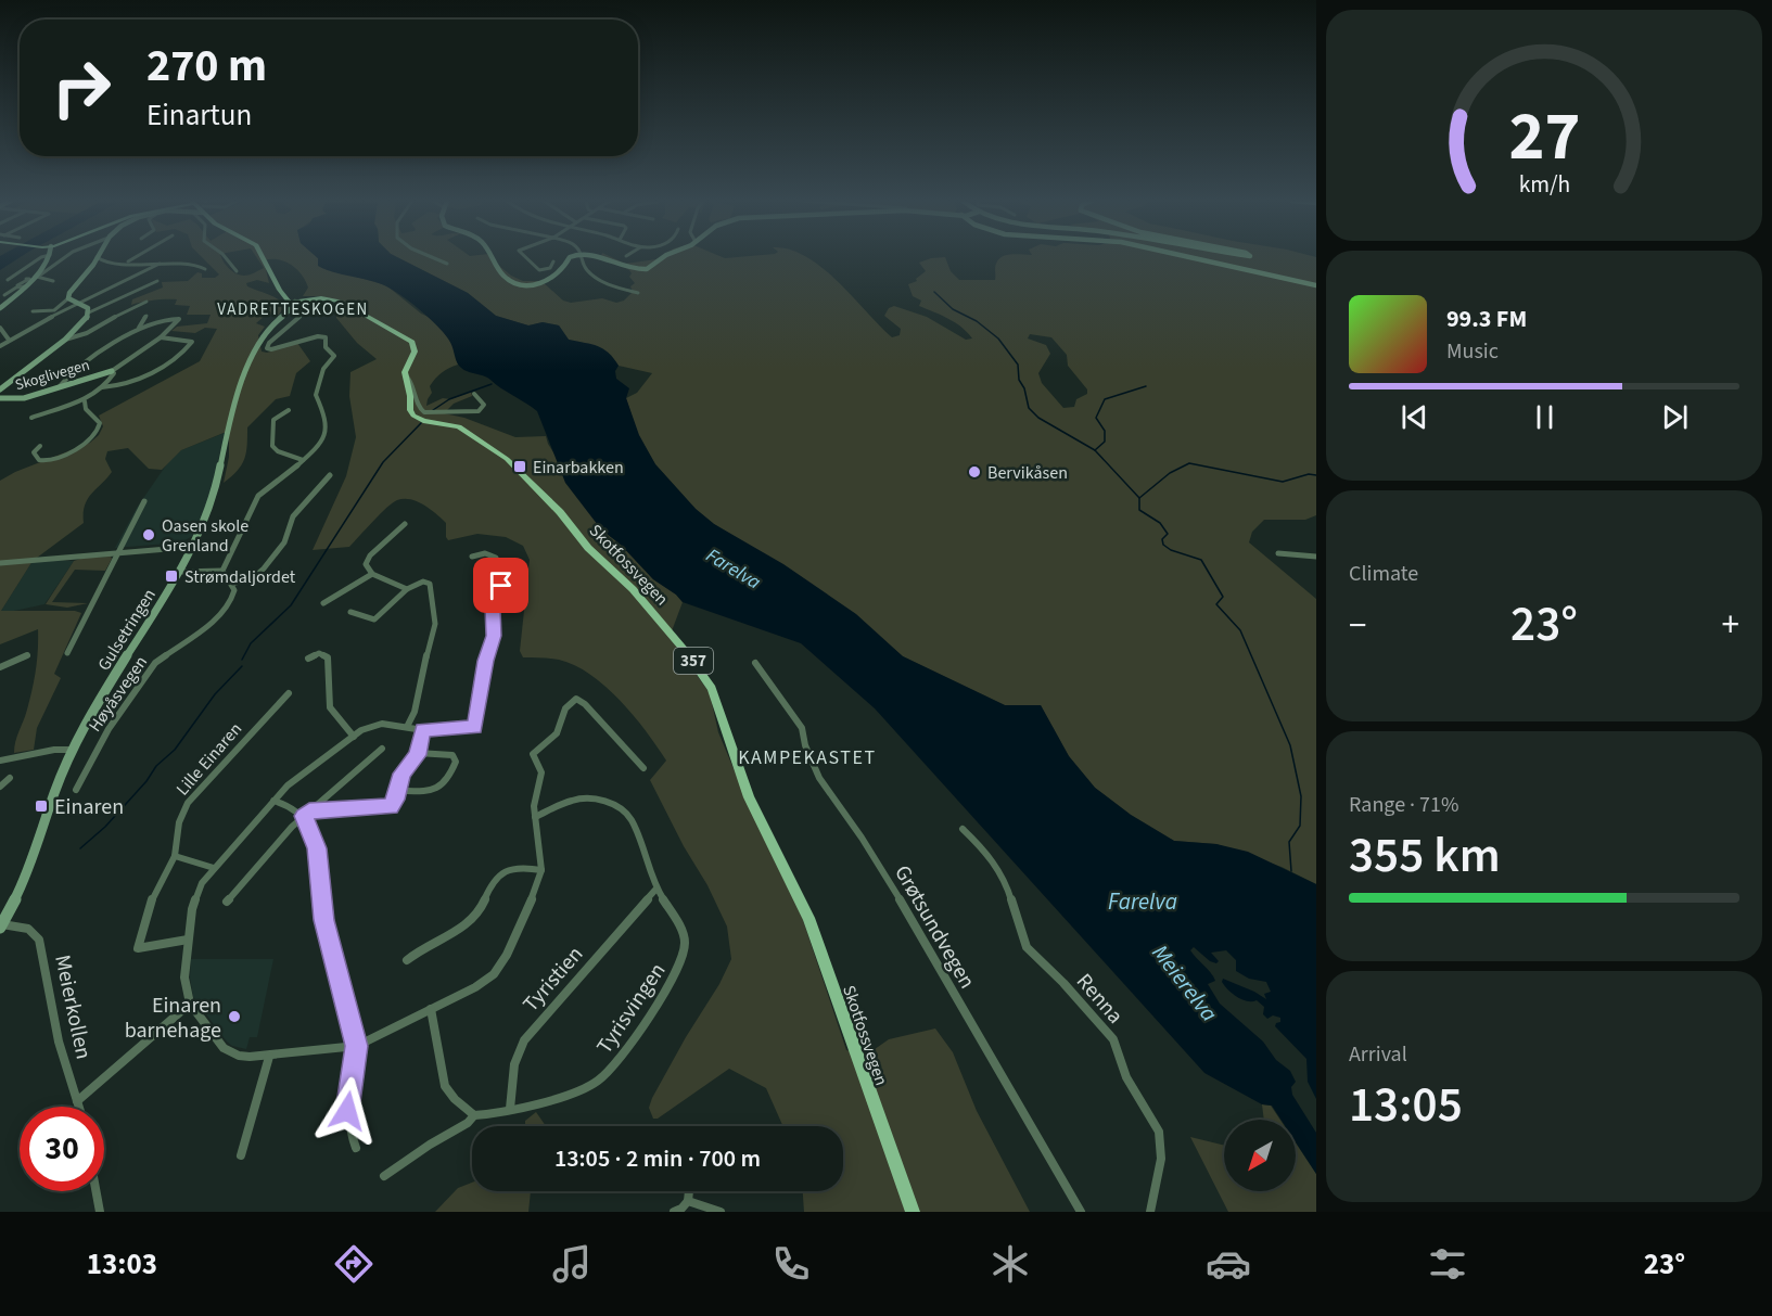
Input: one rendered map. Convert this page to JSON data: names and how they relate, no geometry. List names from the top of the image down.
{
  "streets": {
    "main road": ["Skotfossvegen", "357"],
    "street": [
      "Skoglivegen",
      "Gulsetringen",
      "Høyåsvegen",
      "Lille Einaren",
      "Grøtsundvegen",
      "Tyristien",
      "Renna",
      "Meierkollen",
      "Tyrisvingen"
    ]
  },
  "crossings": [
    ["Skotfossvegen", "Gulsetringen"],
    ["Gulsetringen", "Meierkollen"],
    ["Tyristien", "Tyrisvingen"]
  ],
  "districts": ["VADRETTESKOGEN", "KAMPEKASTET"],
  "water": ["Farelva", "Meierelva"],
  "places": {
    "transit": ["Einarbakken", "Strømdaljordet", "Einaren"],
    "other": ["Bervikåsen", "Oasen skole Grenland", "Einaren barnehage"]
  },
  "north": "bottom left",
  "page": {
    "turn": ["270 m", "Einartun"],
    "song": ["99.3 FM", "Music"],
    "tile": [
      "Climate",
      ["Range · 71%", "355 km"],
      ["Arrival", "13:05"]
    ],
    "heat": ["−", "23°", "+"],
    "limit": "30",
    "trip": "13:05 · 2 min · 700 m",
    "tabs": ["13:03", "23°"],
    "gauge": ["27", "km/h"]
  }
}
